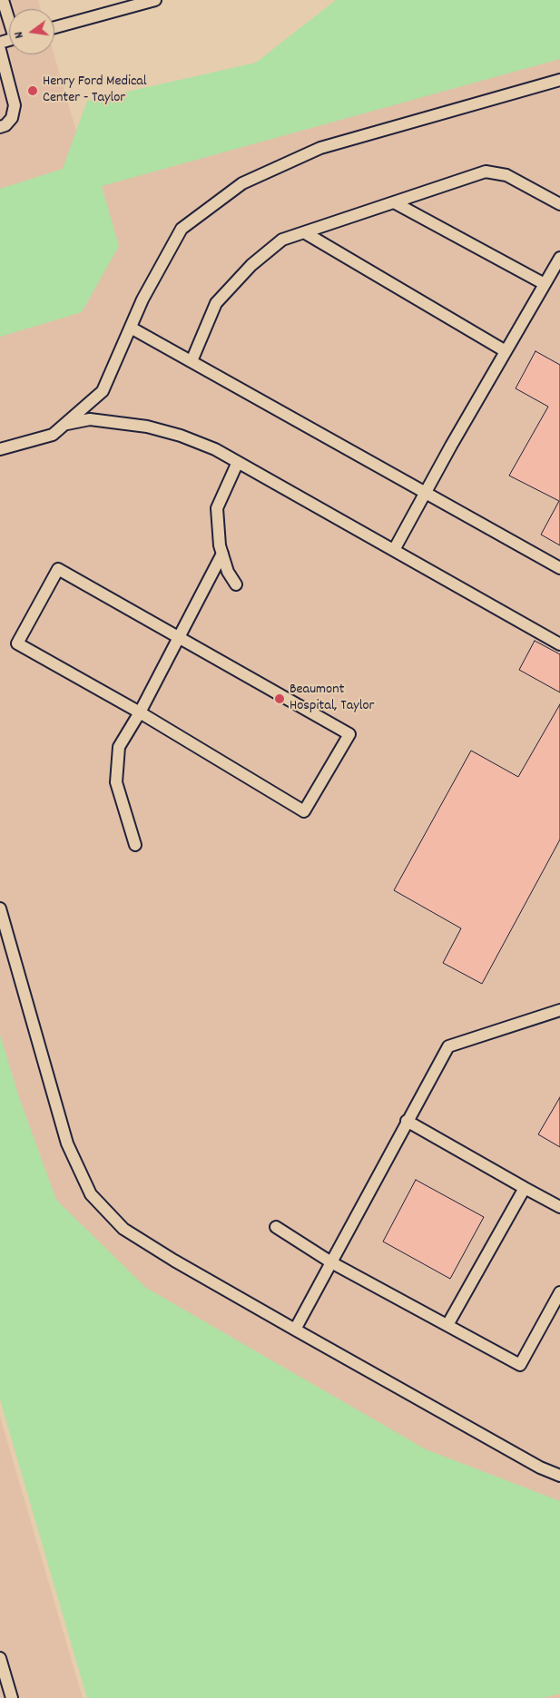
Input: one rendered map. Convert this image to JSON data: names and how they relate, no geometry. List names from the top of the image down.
{
  "places": ["Henry Ford Medical Center - Taylor", "Beaumont Hospital, Taylor"],
  "north": "left"
}
